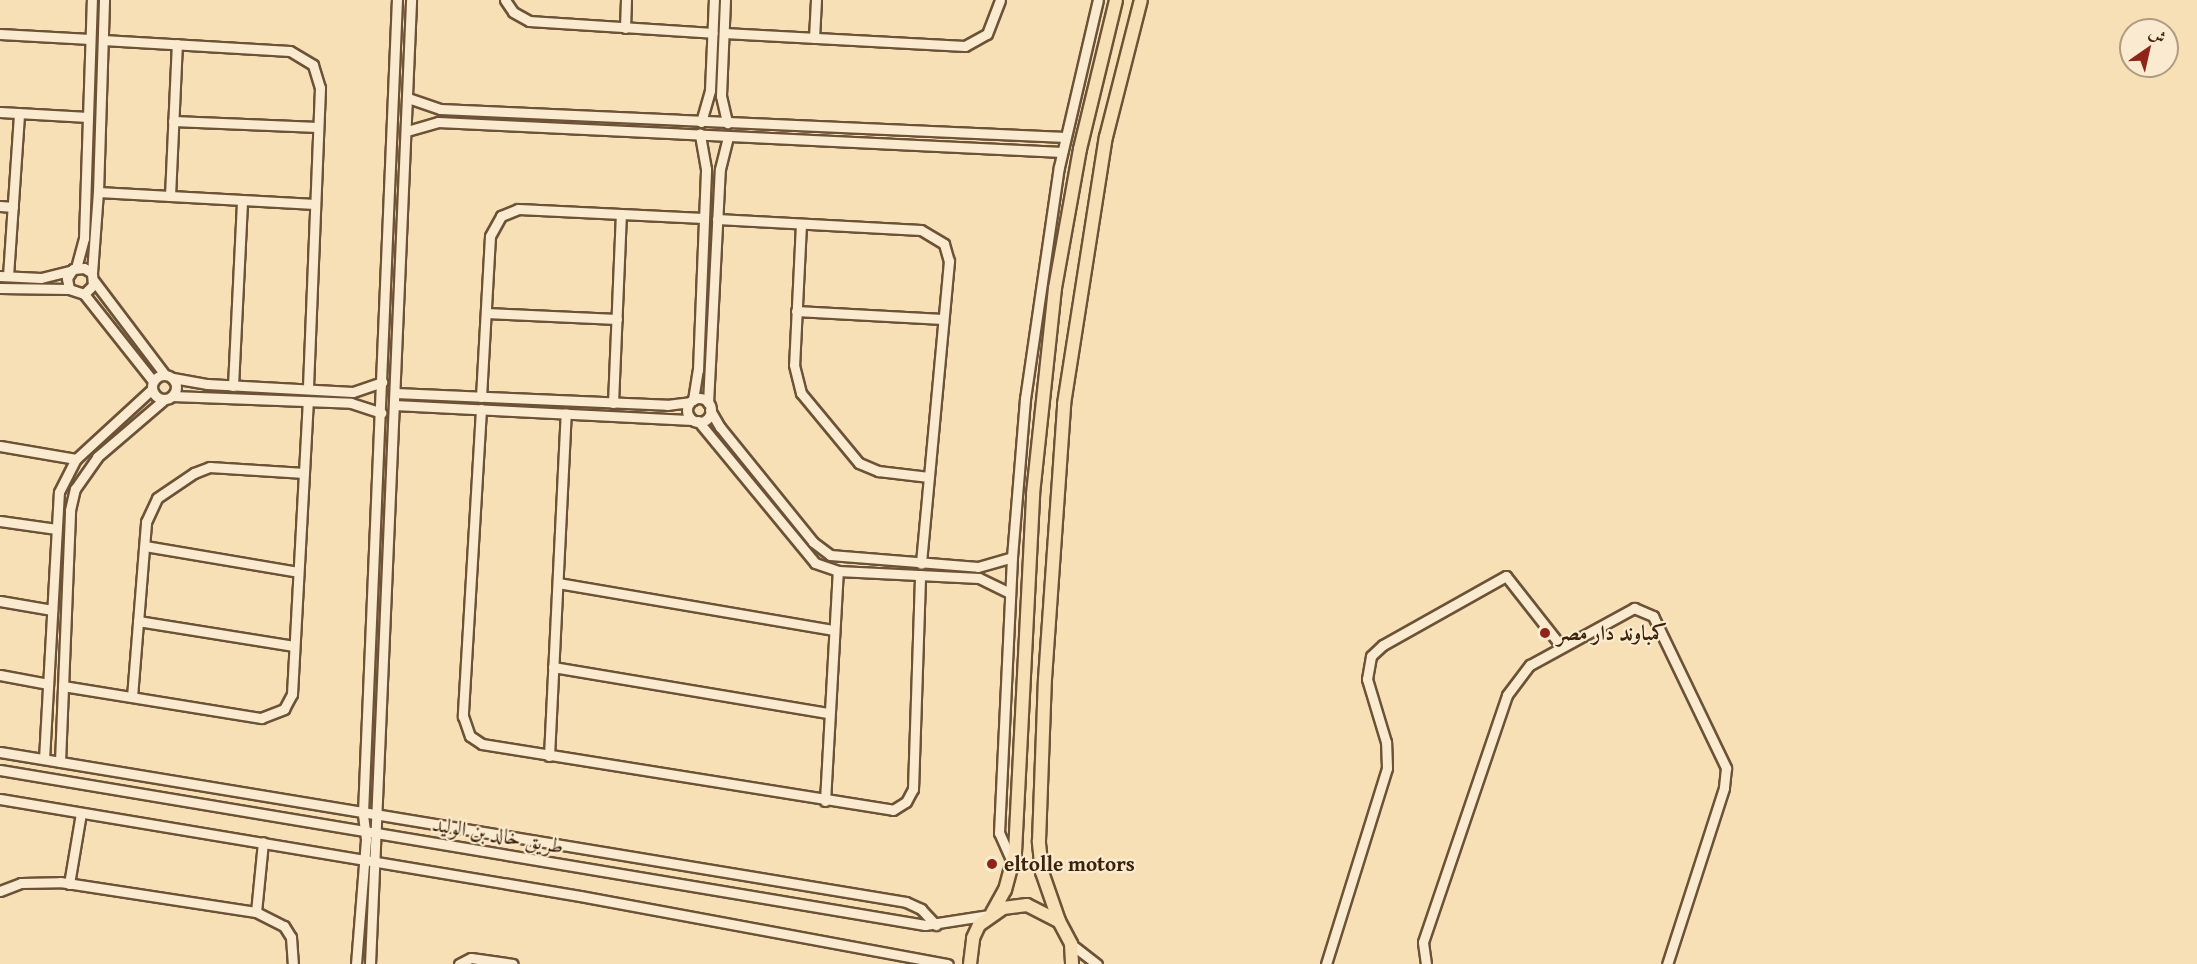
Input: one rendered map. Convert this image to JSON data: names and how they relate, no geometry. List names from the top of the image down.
{
  "streets": {
    "street": ["طريق خالد بن الوليد"]
  },
  "places": ["كمباوند دار مصر", "eltolle motors"],
  "north": "top right"
}
